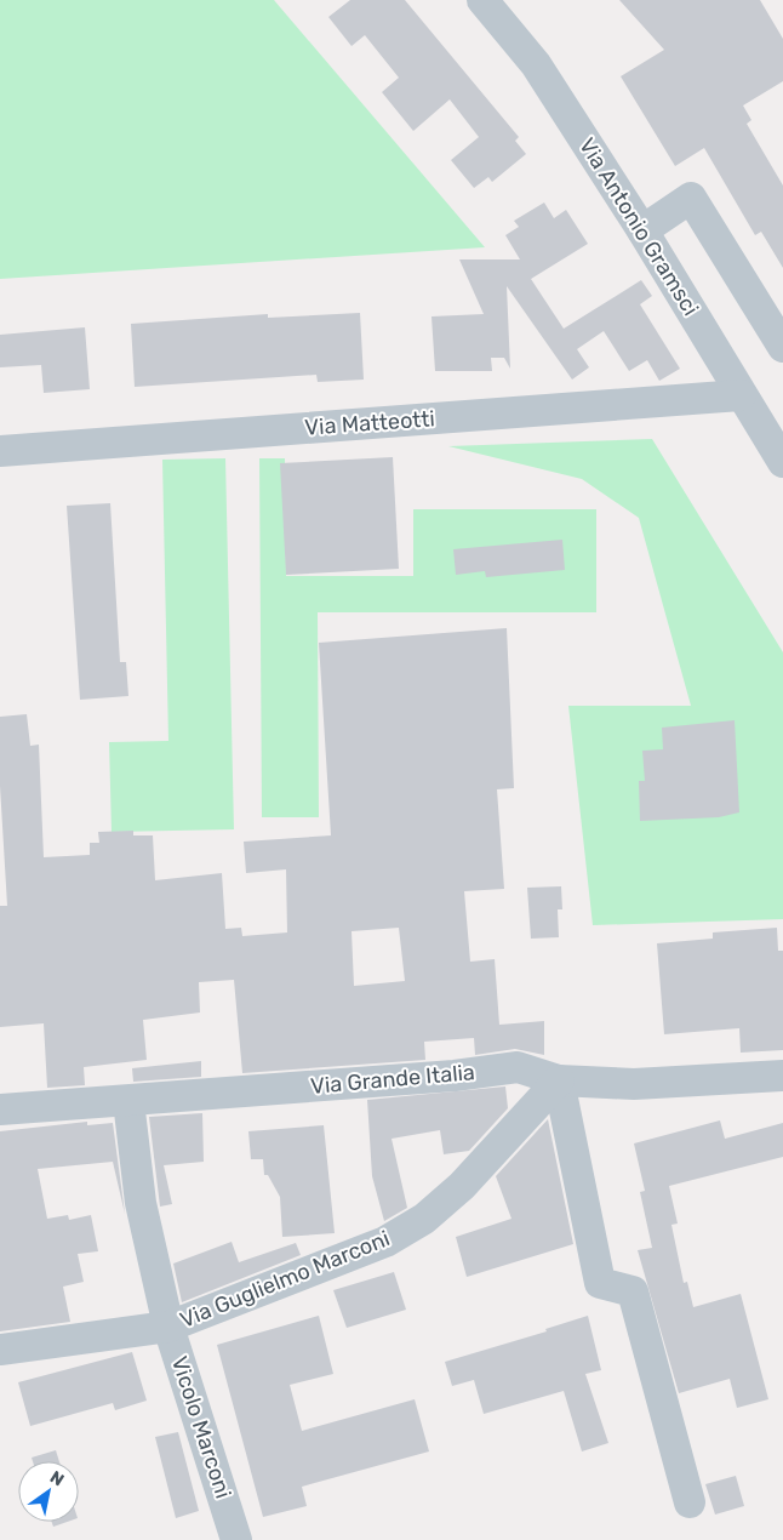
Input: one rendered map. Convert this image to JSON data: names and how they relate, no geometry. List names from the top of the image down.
{
  "streets": {
    "street": [
      "Via Antonio Gramsci",
      "Via Matteotti",
      "Via Grande Italia",
      "Via Guglielmo Marconi",
      "Vicolo Marconi"
    ]
  },
  "crossings": [
    ["Via Antonio Gramsci", "Via Matteotti"],
    ["Via Grande Italia", "Via Guglielmo Marconi"],
    ["Via Grande Italia", "Vicolo Marconi"],
    ["Via Guglielmo Marconi", "Vicolo Marconi"]
  ],
  "north": "top right"
}
